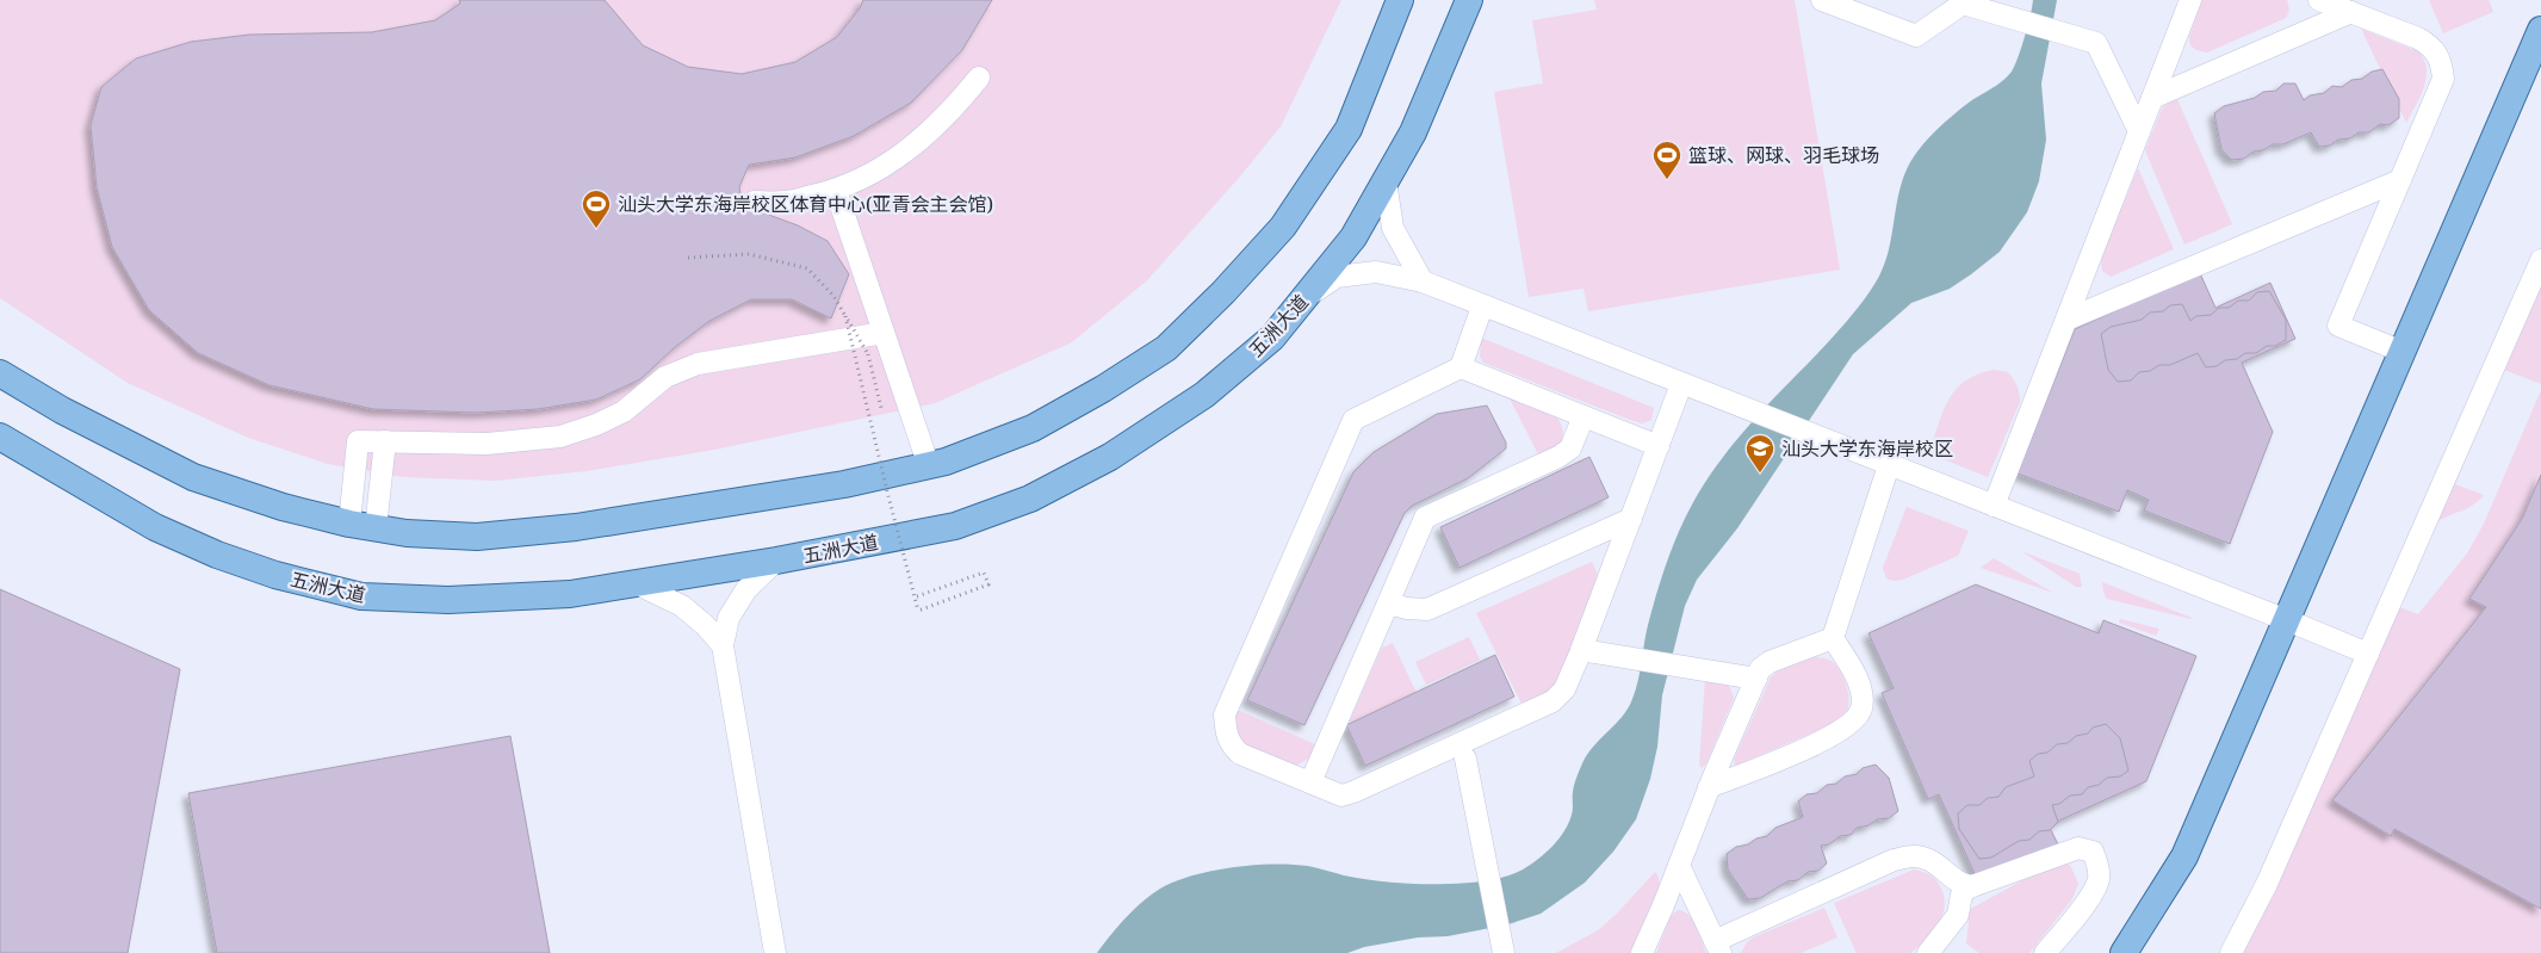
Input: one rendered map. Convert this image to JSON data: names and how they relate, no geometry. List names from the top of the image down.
{
  "streets": {
    "main road": ["五洲大道"]
  },
  "places": {
    "sports": ["篮球、网球、羽毛球场", "汕头大学东海岸校区体育中心(亚青会主会馆)"],
    "school or university": ["汕头大学东海岸校区"]
  }
}
